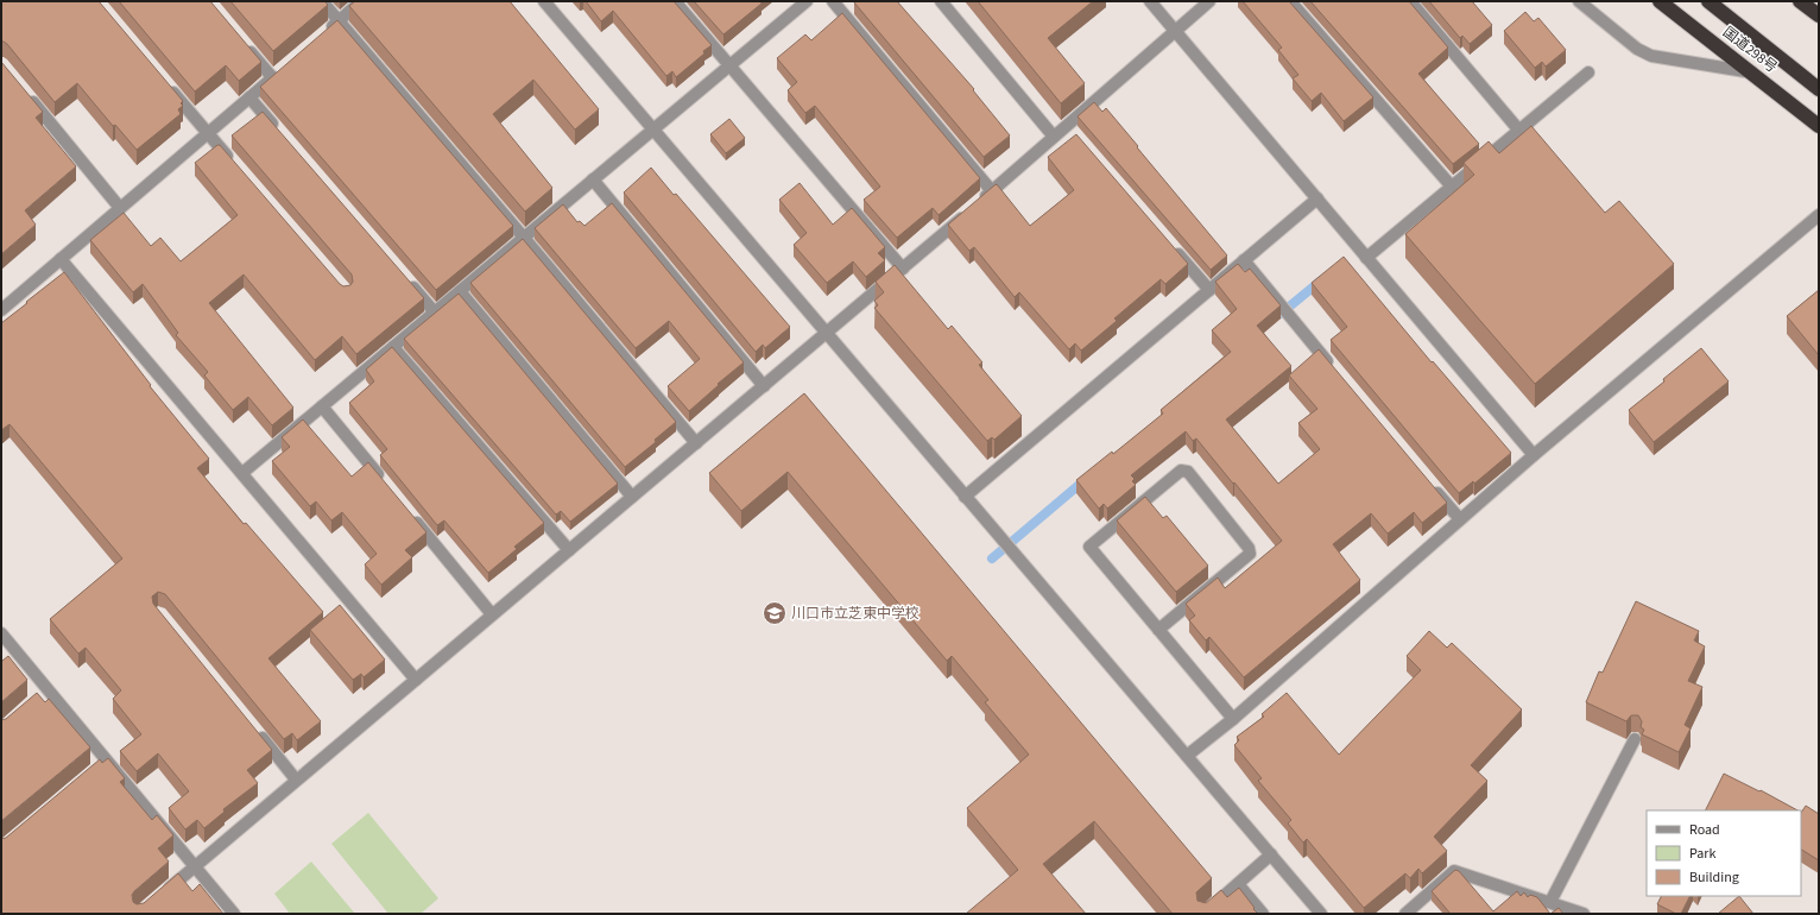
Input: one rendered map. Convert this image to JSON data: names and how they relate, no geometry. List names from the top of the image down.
{
  "streets": {
    "highway": ["国道298号"]
  },
  "places": {
    "school or university": ["川口市立芝東中学校"]
  },
  "legend": ["Road", "Park", "Building"]
}
